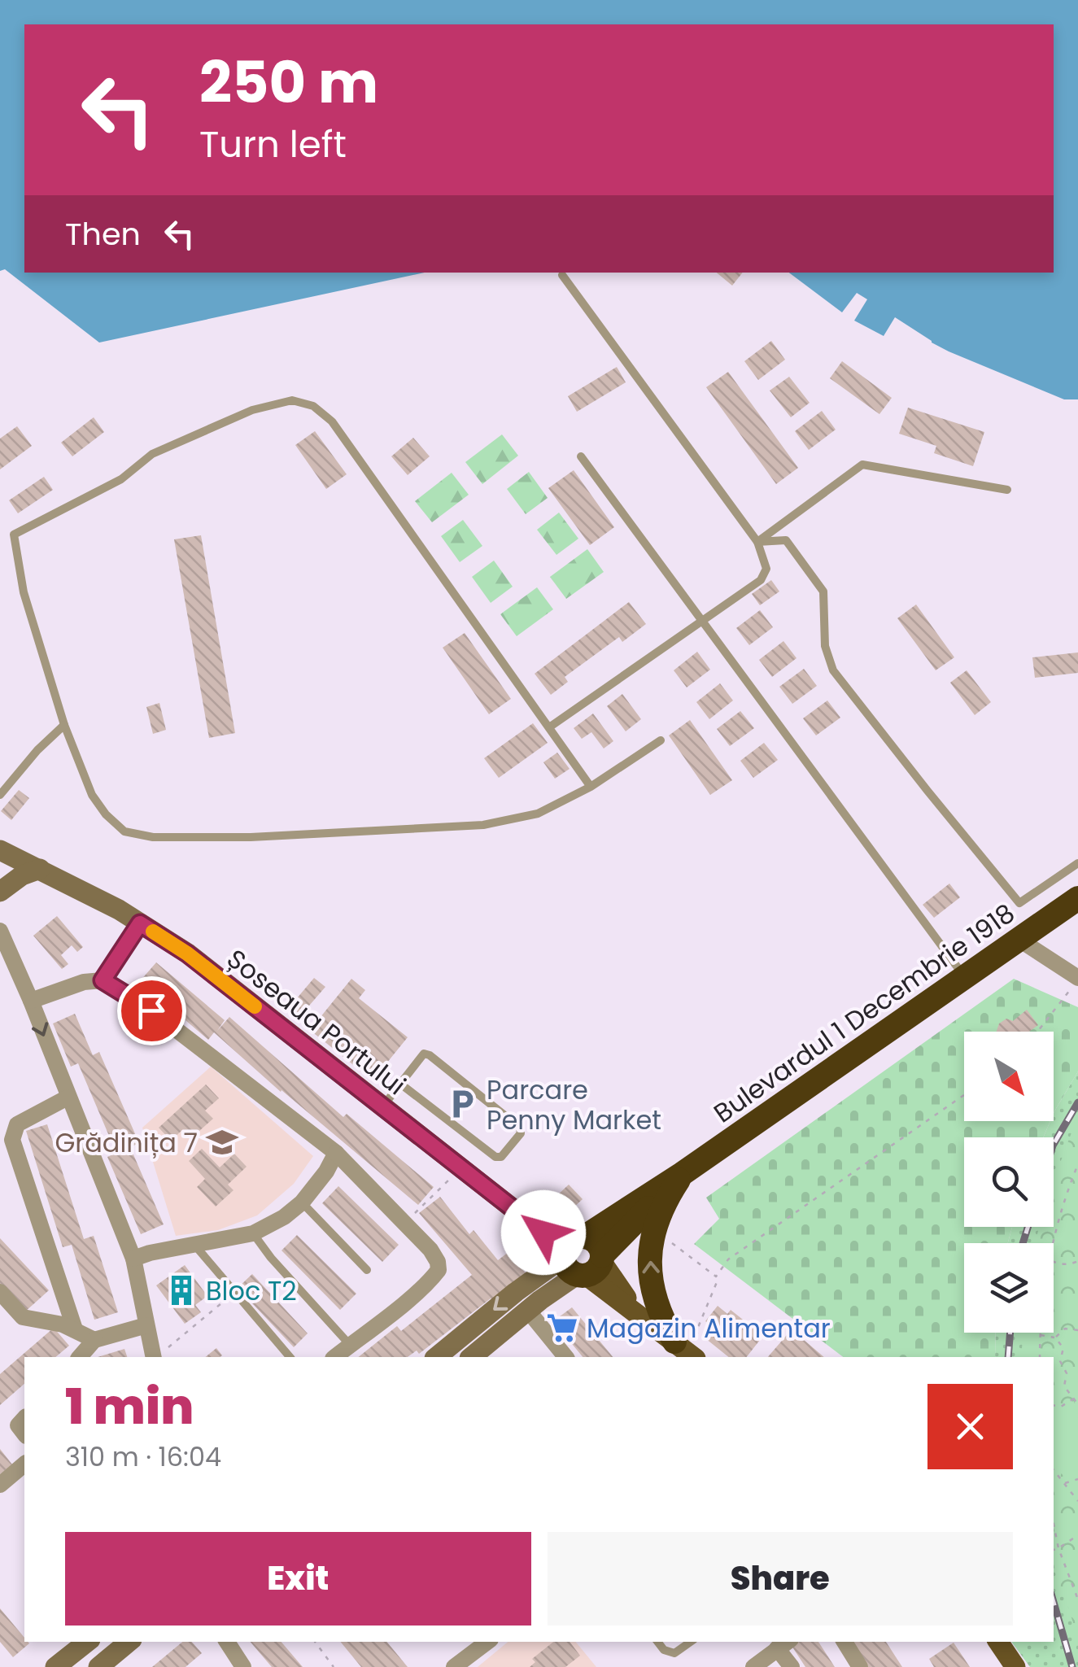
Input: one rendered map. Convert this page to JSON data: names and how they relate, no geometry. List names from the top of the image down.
{
  "streets": {
    "highway": ["Bulevardul 1 Decembrie 1918"],
    "street": ["Șoseaua Portului"]
  },
  "crossings": [
    ["Bulevardul 1 Decembrie 1918", "Șoseaua Portului"]
  ],
  "places": {
    "parking": ["Parcare Penny Market"],
    "school or university": ["Grădinița 7"],
    "building": ["Bloc T2"],
    "supermarket": ["Magazin Alimentar"]
  },
  "north": "bottom right",
  "page": {
    "turn": ["250 m", "Turn left"],
    "then": "Then",
    "heading": ["1 min", "310 m · 16:04"],
    "buttons": ["Exit", "Share"]
  }
}
